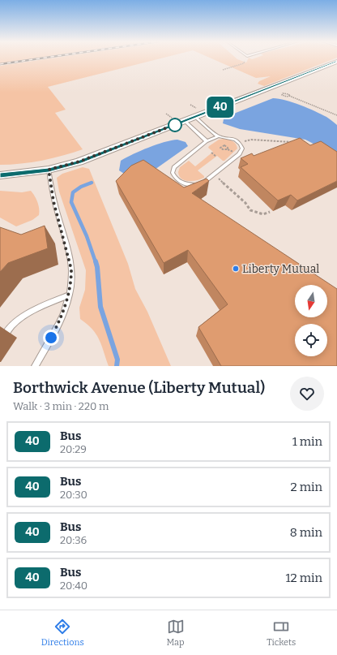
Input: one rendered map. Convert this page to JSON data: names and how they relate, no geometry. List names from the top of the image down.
{
  "places": ["Liberty Mutual"],
  "lines": ["bus line 40"],
  "north": "bottom",
  "page": {
    "on_map": "40",
    "heading": ["Borthwick Avenue (Liberty Mutual)", "Walk · 3 min · 220 m"],
    "list": [
      {
        "mark": "40",
        "name": "Bus",
        "note": "20:29",
        "value": "1 min"
      },
      {
        "mark": "40",
        "name": "Bus",
        "note": "20:30",
        "value": "2 min"
      },
      {
        "mark": "40",
        "name": "Bus",
        "note": "20:36",
        "value": "8 min"
      },
      {
        "mark": "40",
        "name": "Bus",
        "note": "20:40",
        "value": "12 min"
      }
    ],
    "tabs": ["Directions", "Map", "Tickets"]
  }
}
